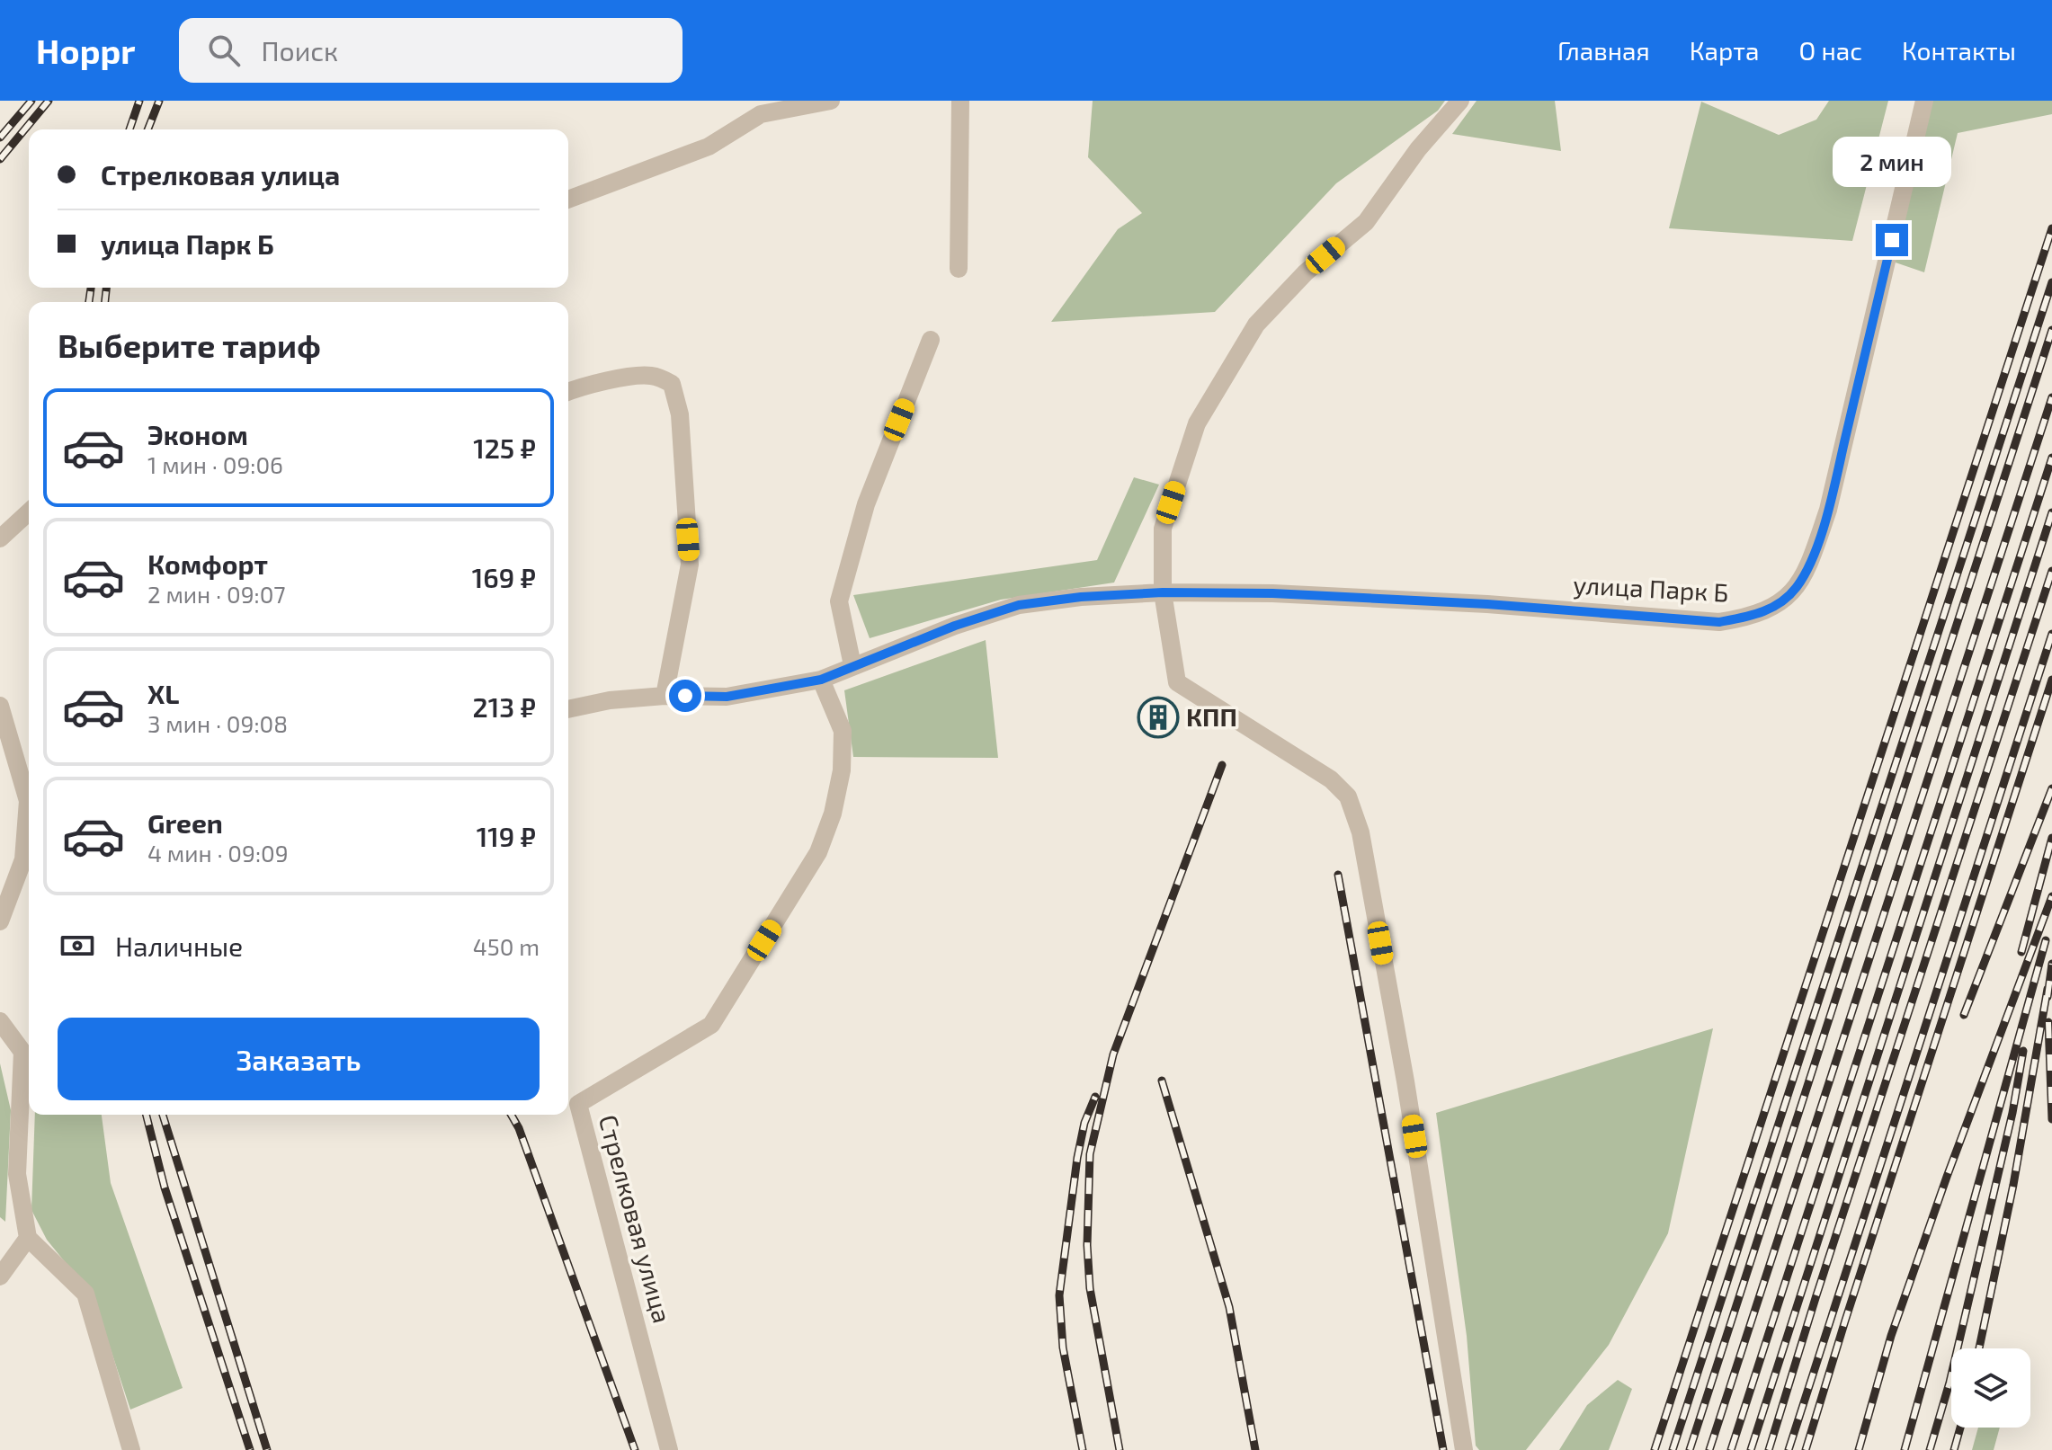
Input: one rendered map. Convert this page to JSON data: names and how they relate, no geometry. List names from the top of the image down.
{
  "streets": {
    "street": ["улица Парк Б", "Стрелковая улица"]
  },
  "places": {
    "building": ["КПП"]
  },
  "page": {
    "header": "Hoppr",
    "search": "Поиск",
    "nav": [
      "Главная",
      "Карта",
      "О нас",
      "Контакты"
    ],
    "banner": ["Стрелковая улица", "улица Парк Б"],
    "bubble": "2 мин",
    "heading": "Выберите тариф",
    "list": [
      {
        "name": "Эконом",
        "note": "1 мин · 09:06",
        "value": "125 ₽"
      },
      {
        "name": "Комфорт",
        "note": "2 мин · 09:07",
        "value": "169 ₽"
      },
      {
        "name": "XL",
        "note": "3 мин · 09:08",
        "value": "213 ₽"
      },
      {
        "name": "Green",
        "note": "4 мин · 09:09",
        "value": "119 ₽"
      }
    ],
    "pay": ["Наличные", "450 m"],
    "buttons": "Заказать"
  }
}
